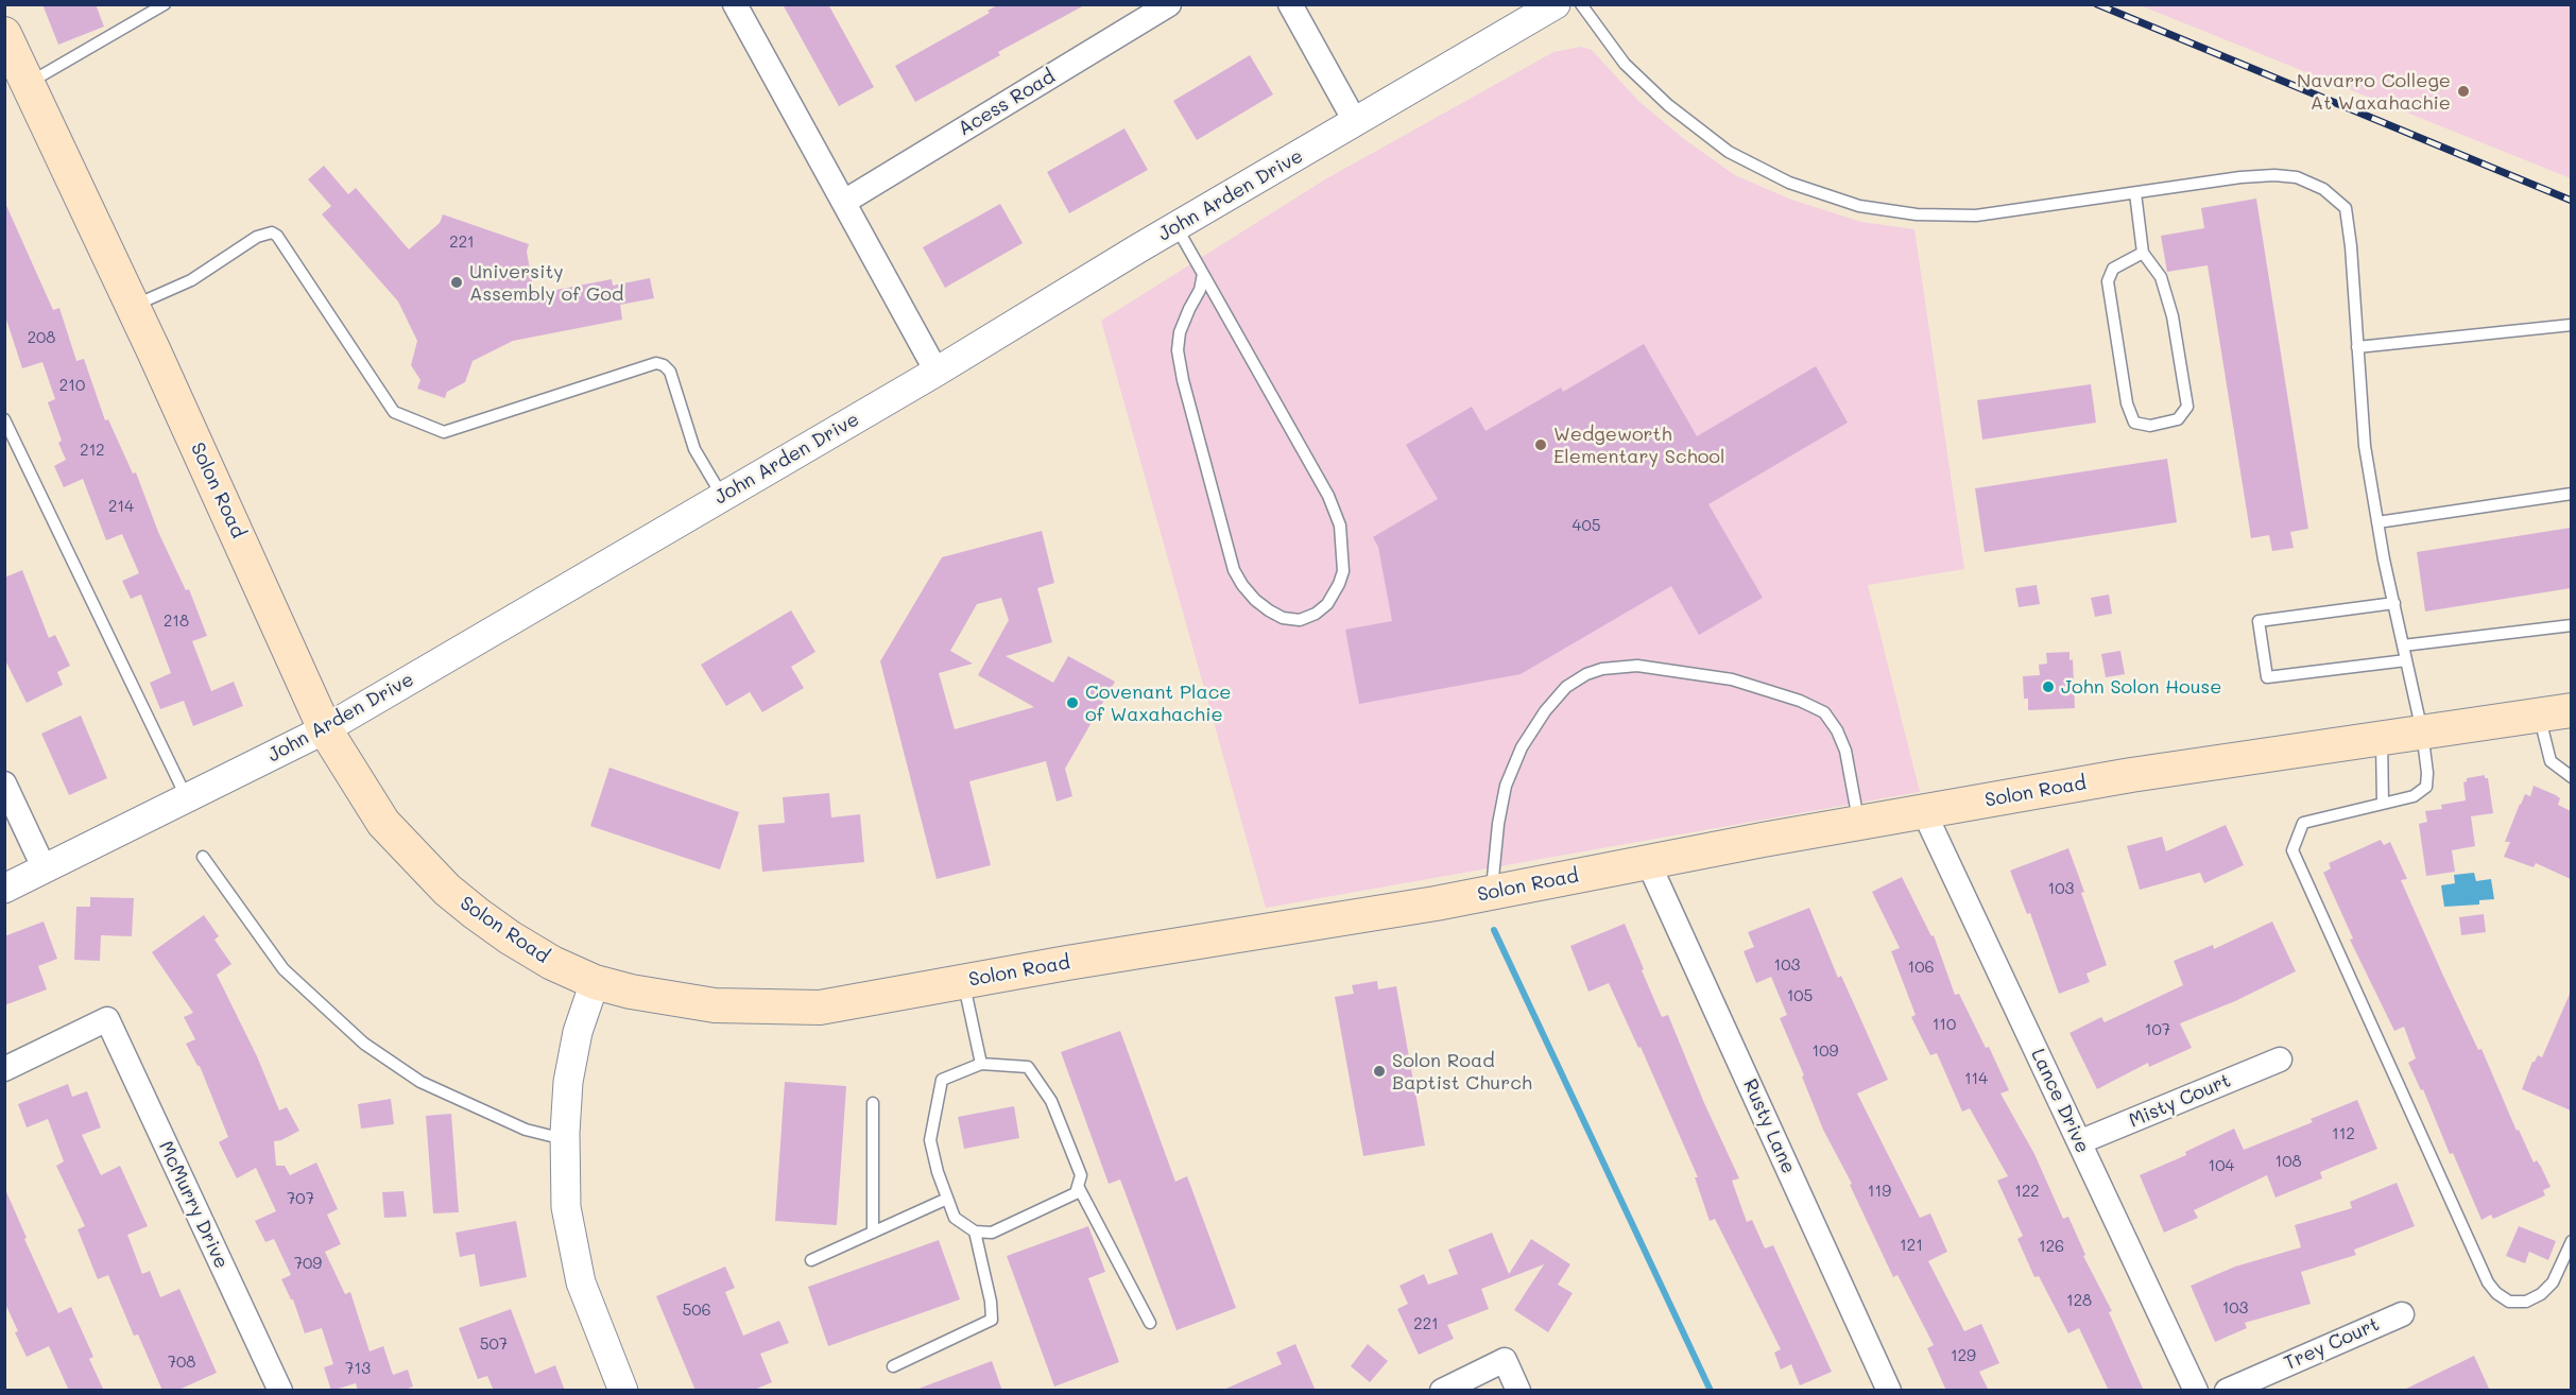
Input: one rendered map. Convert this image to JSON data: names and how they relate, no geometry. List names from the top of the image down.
{
  "streets": {
    "main road": ["Solon Road"],
    "street": [
      "Acess Road",
      "John Arden Drive",
      "Lance Drive",
      "Misty Court",
      "Rusty Lane",
      "McMurry Drive",
      "Trey Court"
    ]
  },
  "crossings": [
    ["John Arden Drive", "Solon Road"],
    ["Solon Road", "Lance Drive"],
    ["Solon Road", "Rusty Lane"],
    ["Lance Drive", "Misty Court"]
  ],
  "places": [
    "Navarro College At Waxahachie",
    "University Assembly of God",
    "Wedgeworth Elementary School",
    "John Solon House",
    "Covenant Place of Waxahachie",
    "Solon Road Baptist Church"
  ],
  "house_numbers": [
    "221",
    "208",
    "210",
    "212",
    "214",
    "405",
    "218",
    "103",
    "103",
    "106",
    "105",
    "110",
    "107",
    "109",
    "114",
    "112",
    "108",
    "104",
    "119",
    "122",
    "707",
    "121",
    "126",
    "709",
    "128",
    "103",
    "506",
    "221",
    "507",
    "129",
    "708",
    "713"
  ]
}
